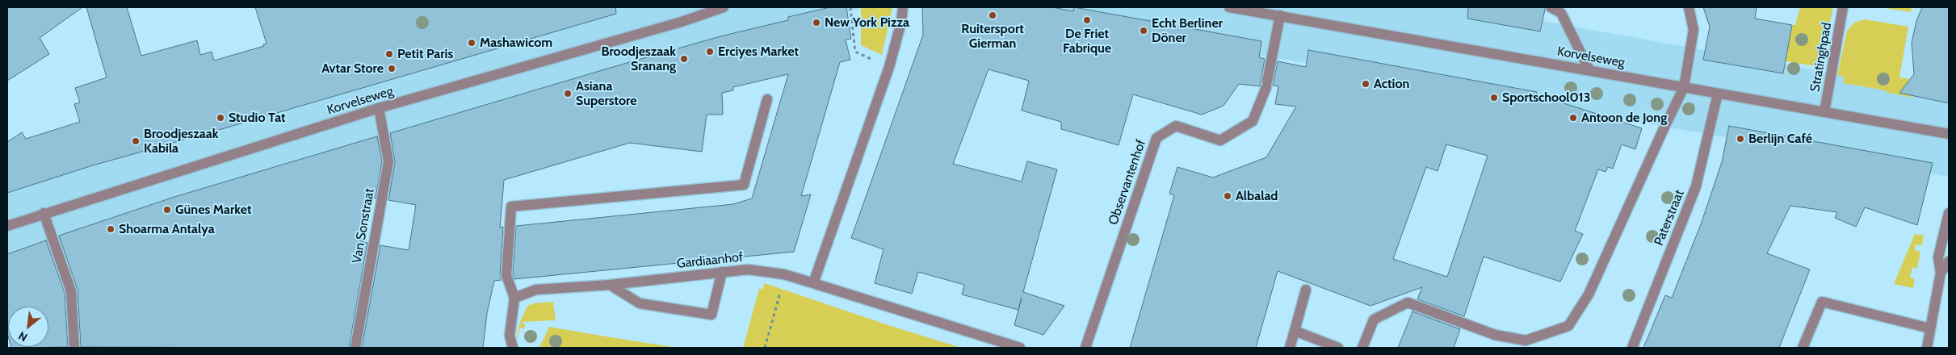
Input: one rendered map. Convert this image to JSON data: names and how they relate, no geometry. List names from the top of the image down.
{
  "streets": {
    "street": [
      "Korvelseweg",
      "Stratinghpad",
      "Observantenhof",
      "Paterstraat",
      "Van Sonstraat",
      "Gardiaanhof"
    ]
  },
  "crossings": [
    ["Korvelseweg", "Stratinghpad"],
    ["Korvelseweg", "Observantenhof"],
    ["Korvelseweg", "Paterstraat"],
    ["Korvelseweg", "Van Sonstraat"]
  ],
  "places": [
    "Ruitersport Gierman",
    "De Friet Fabrique",
    "New York Pizza",
    "Echt Berliner Döner",
    "Mashawicom",
    "Erciyes Market",
    "Petit Paris",
    "Broodjeszaak Sranang",
    "Avtar Store",
    "Action",
    "Asiana Superstore",
    "Sportschool013",
    "Studio Tat",
    "Antoon de Jong",
    "Berlijn Café",
    "Broodjeszaak Kabila",
    "Albalad",
    "Günes Market",
    "Shoarma Antalya"
  ],
  "north": "bottom left"
}
